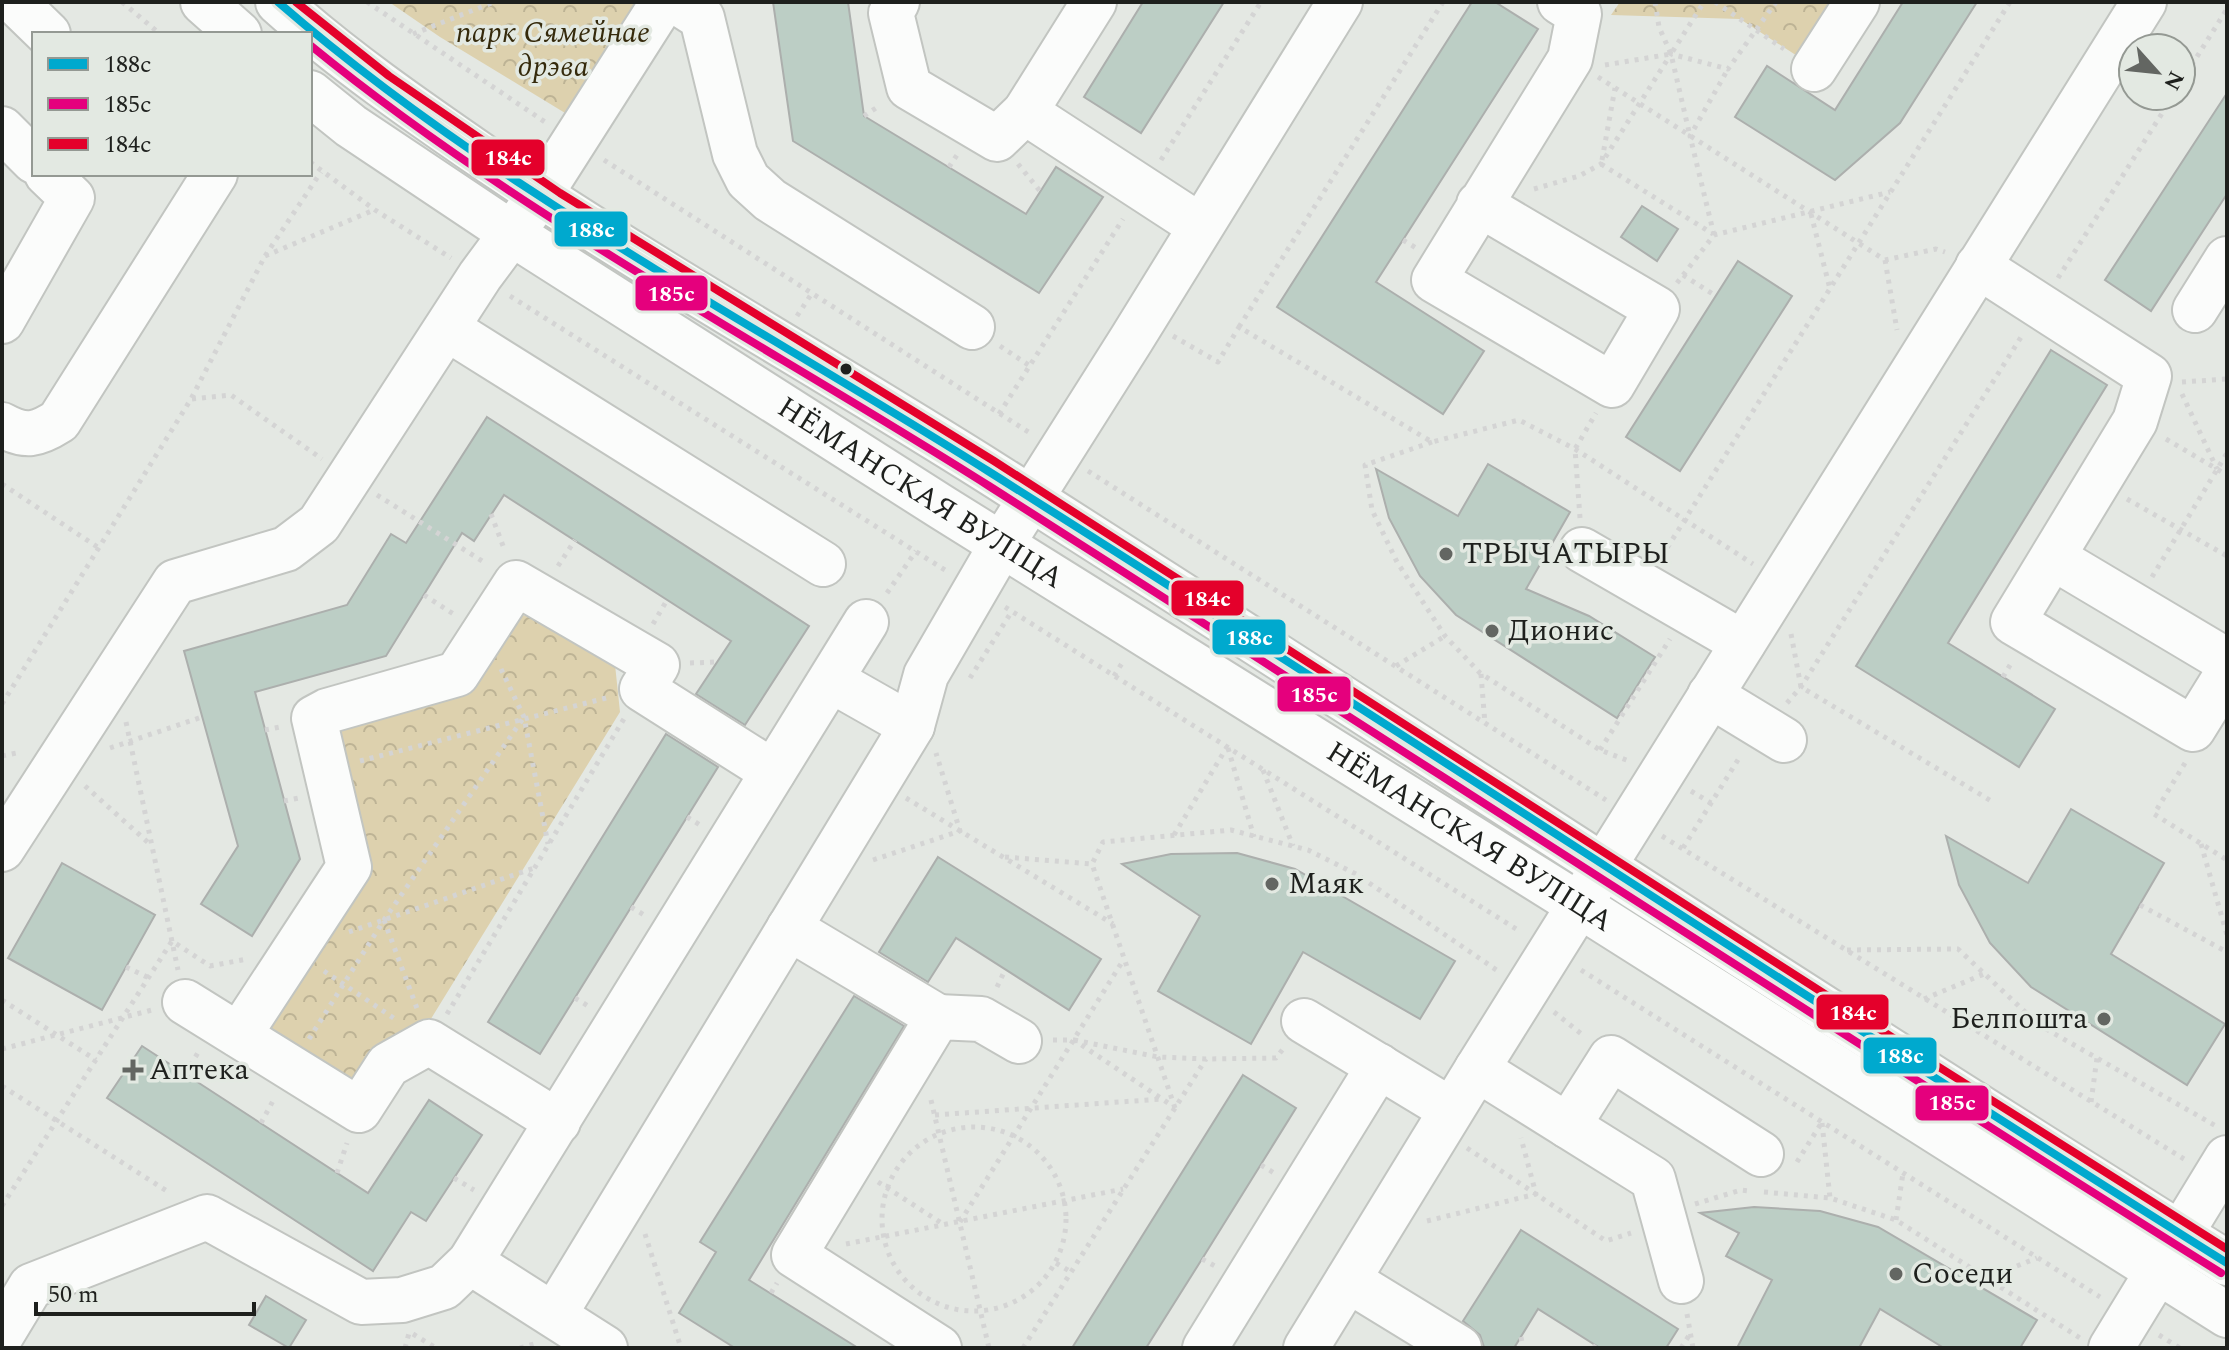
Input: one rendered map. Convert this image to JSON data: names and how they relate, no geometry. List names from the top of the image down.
{
  "streets": {
    "main road": ["НЁМАНСКАЯ ВУЛІЦА"]
  },
  "parks": ["парк Сямейнае дрэва"],
  "places": {
    "other": [
      "ТРЫЧАТЫРЫ",
      "Дионис",
      "Маяк",
      "Белпошта",
      "Соседи"
    ],
    "health": ["Аптека"]
  },
  "lines": ["transit line 188с", "transit line 184с", "transit line 185с"],
  "legend": ["188с", "185с", "184с"],
  "scale_bar": "50 m",
  "north": "bottom right"
}
